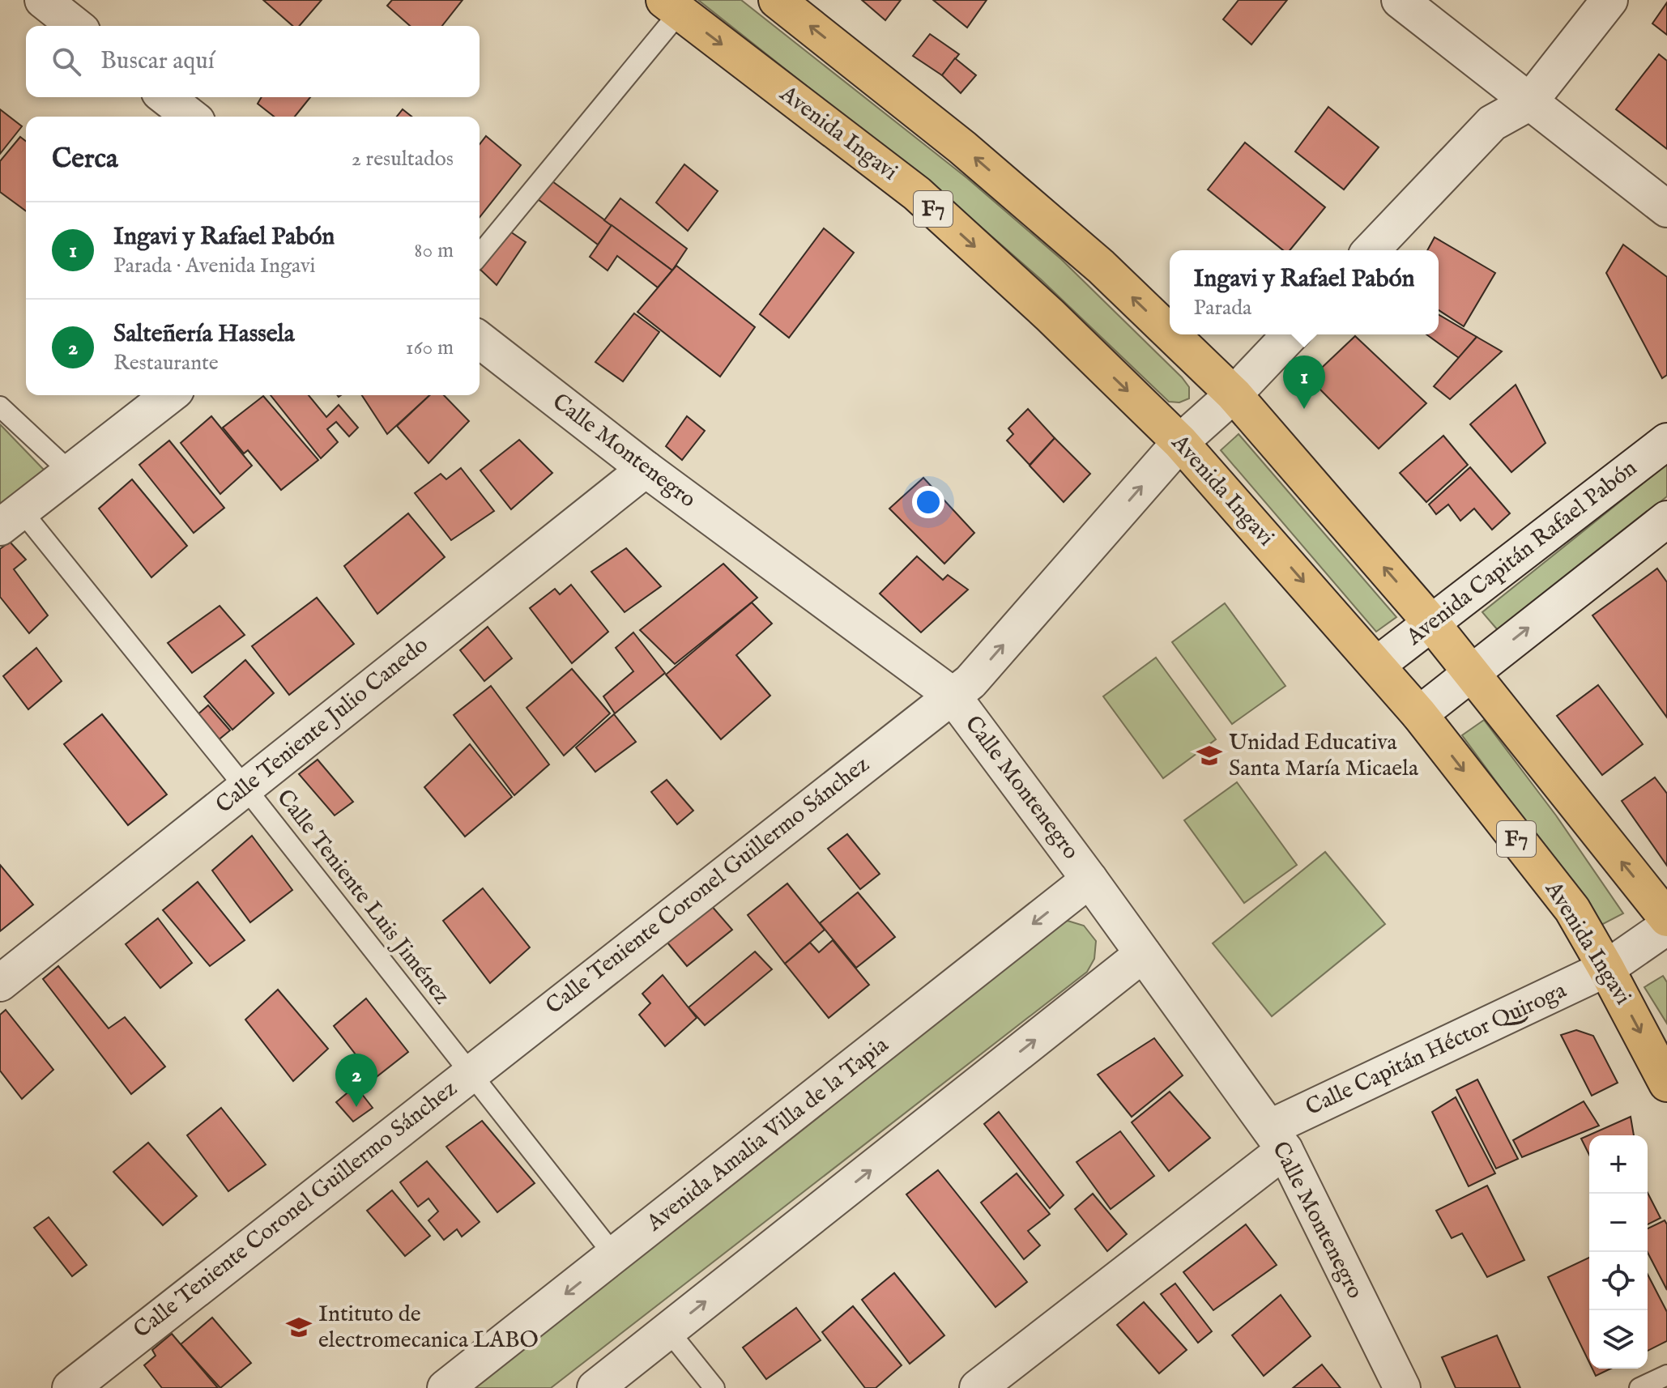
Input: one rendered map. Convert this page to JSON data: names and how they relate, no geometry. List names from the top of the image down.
{
  "streets": {
    "highway": ["Avenida Ingavi", "F7"],
    "street": [
      "Calle Montenegro",
      "Avenida Capitán Rafael Pabón",
      "Calle Teniente Julio Canedo",
      "Calle Teniente Coronel Guillermo Sánchez",
      "Calle Capitán Héctor Quiroga",
      "Avenida Amalia Villa de la Tapia"
    ],
    "lane": ["Calle Teniente Luis Jiménez"]
  },
  "crossings": [
    ["Avenida Ingavi", "Avenida Capitán Rafael Pabón"],
    ["Avenida Ingavi", "Calle Teniente Coronel Guillermo Sánchez"],
    ["Avenida Ingavi", "Calle Capitán Héctor Quiroga"],
    ["Calle Montenegro", "Calle Teniente Julio Canedo"],
    ["Calle Montenegro", "Calle Teniente Coronel Guillermo Sánchez"],
    ["Calle Montenegro", "Calle Capitán Héctor Quiroga"],
    ["Calle Montenegro", "Avenida Amalia Villa de la Tapia"],
    ["Calle Teniente Julio Canedo", "Calle Teniente Luis Jiménez"],
    ["Calle Teniente Coronel Guillermo Sánchez", "Calle Teniente Luis Jiménez"],
    ["Calle Teniente Luis Jiménez", "Avenida Amalia Villa de la Tapia"]
  ],
  "places": {
    "school or university": ["Unidad Educativa Santa María Micaela", "Intituto de electromecanica LABO"]
  },
  "page": {
    "search": "Buscar aquí",
    "heading": ["Cerca", "2 resultados"],
    "list": [
      {
        "mark": "1",
        "name": "Ingavi y Rafael Pabón",
        "note": "Parada · Avenida Ingavi",
        "value": "80 m"
      },
      {
        "mark": "2",
        "name": "Salteñería Hassela",
        "note": "Restaurante",
        "value": "160 m"
      }
    ],
    "popup": ["Ingavi y Rafael Pabón", "Parada"],
    "pins": ["1", "2"],
    "map_buttons": ["+", "−"]
  }
}
